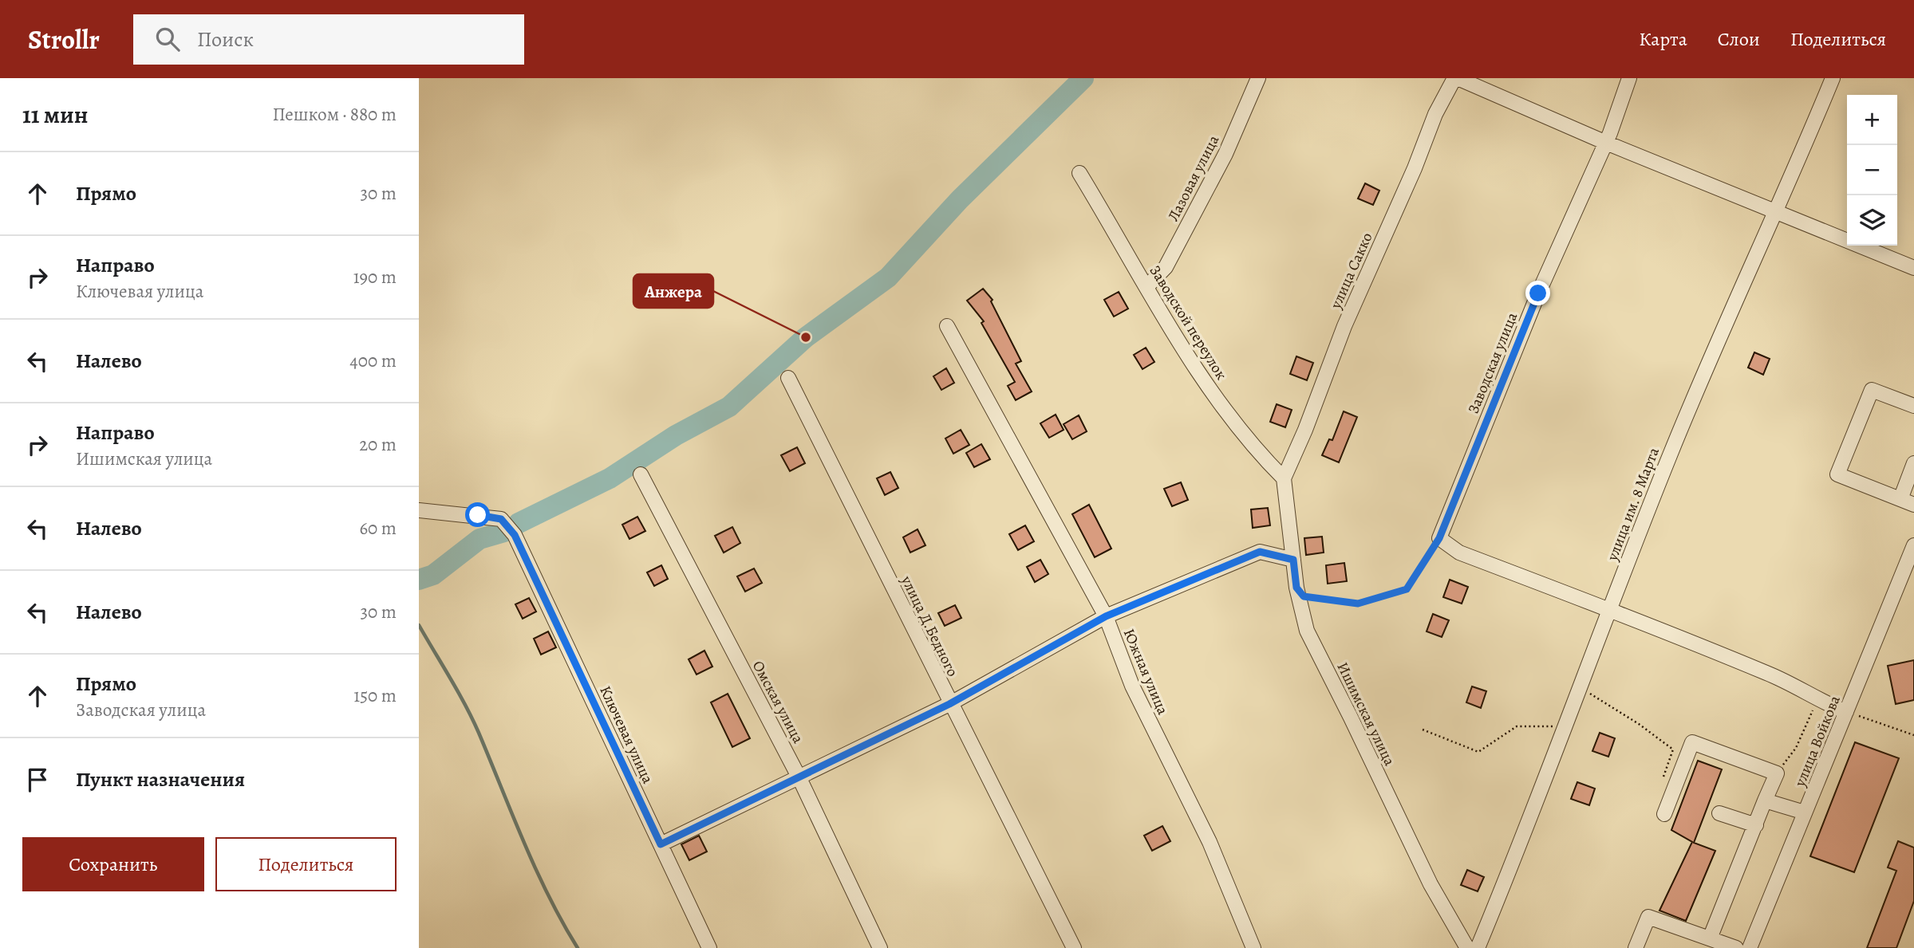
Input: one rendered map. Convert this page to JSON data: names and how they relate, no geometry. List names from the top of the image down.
{
  "streets": {
    "street": [
      "Лазовая улица",
      "улица Сакко",
      "Заводской переулок",
      "Заводская улица",
      "улица им. 8 Марта",
      "улица Д.Бедного",
      "Южная улица",
      "Омская улица",
      "Ишимская улица",
      "Ключевая улица",
      "улица Войкова"
    ]
  },
  "crossings": [
    ["Лазовая улица", "Заводской переулок"],
    ["улица Сакко", "Заводской переулок"],
    ["улица Сакко", "Ишимская улица"],
    ["Заводской переулок", "Ишимская улица"]
  ],
  "places": ["Анжера"],
  "page": {
    "header": "Strollr",
    "search": "Поиск",
    "nav": ["Карта", "Слои", "Поделиться"],
    "heading": ["11 мин", "Пешком · 880 m"],
    "map_buttons": ["+", "−"],
    "list": [
      ["Прямо", "30 m"],
      ["Направо", "Ключевая улица", "190 m"],
      ["Налево", "400 m"],
      ["Направо", "Ишимская улица", "20 m"],
      ["Налево", "60 m"],
      ["Налево", "30 m"],
      ["Прямо", "Заводская улица", "150 m"],
      "Пункт назначения"
    ],
    "buttons": ["Сохранить", "Поделиться"]
  }
}
